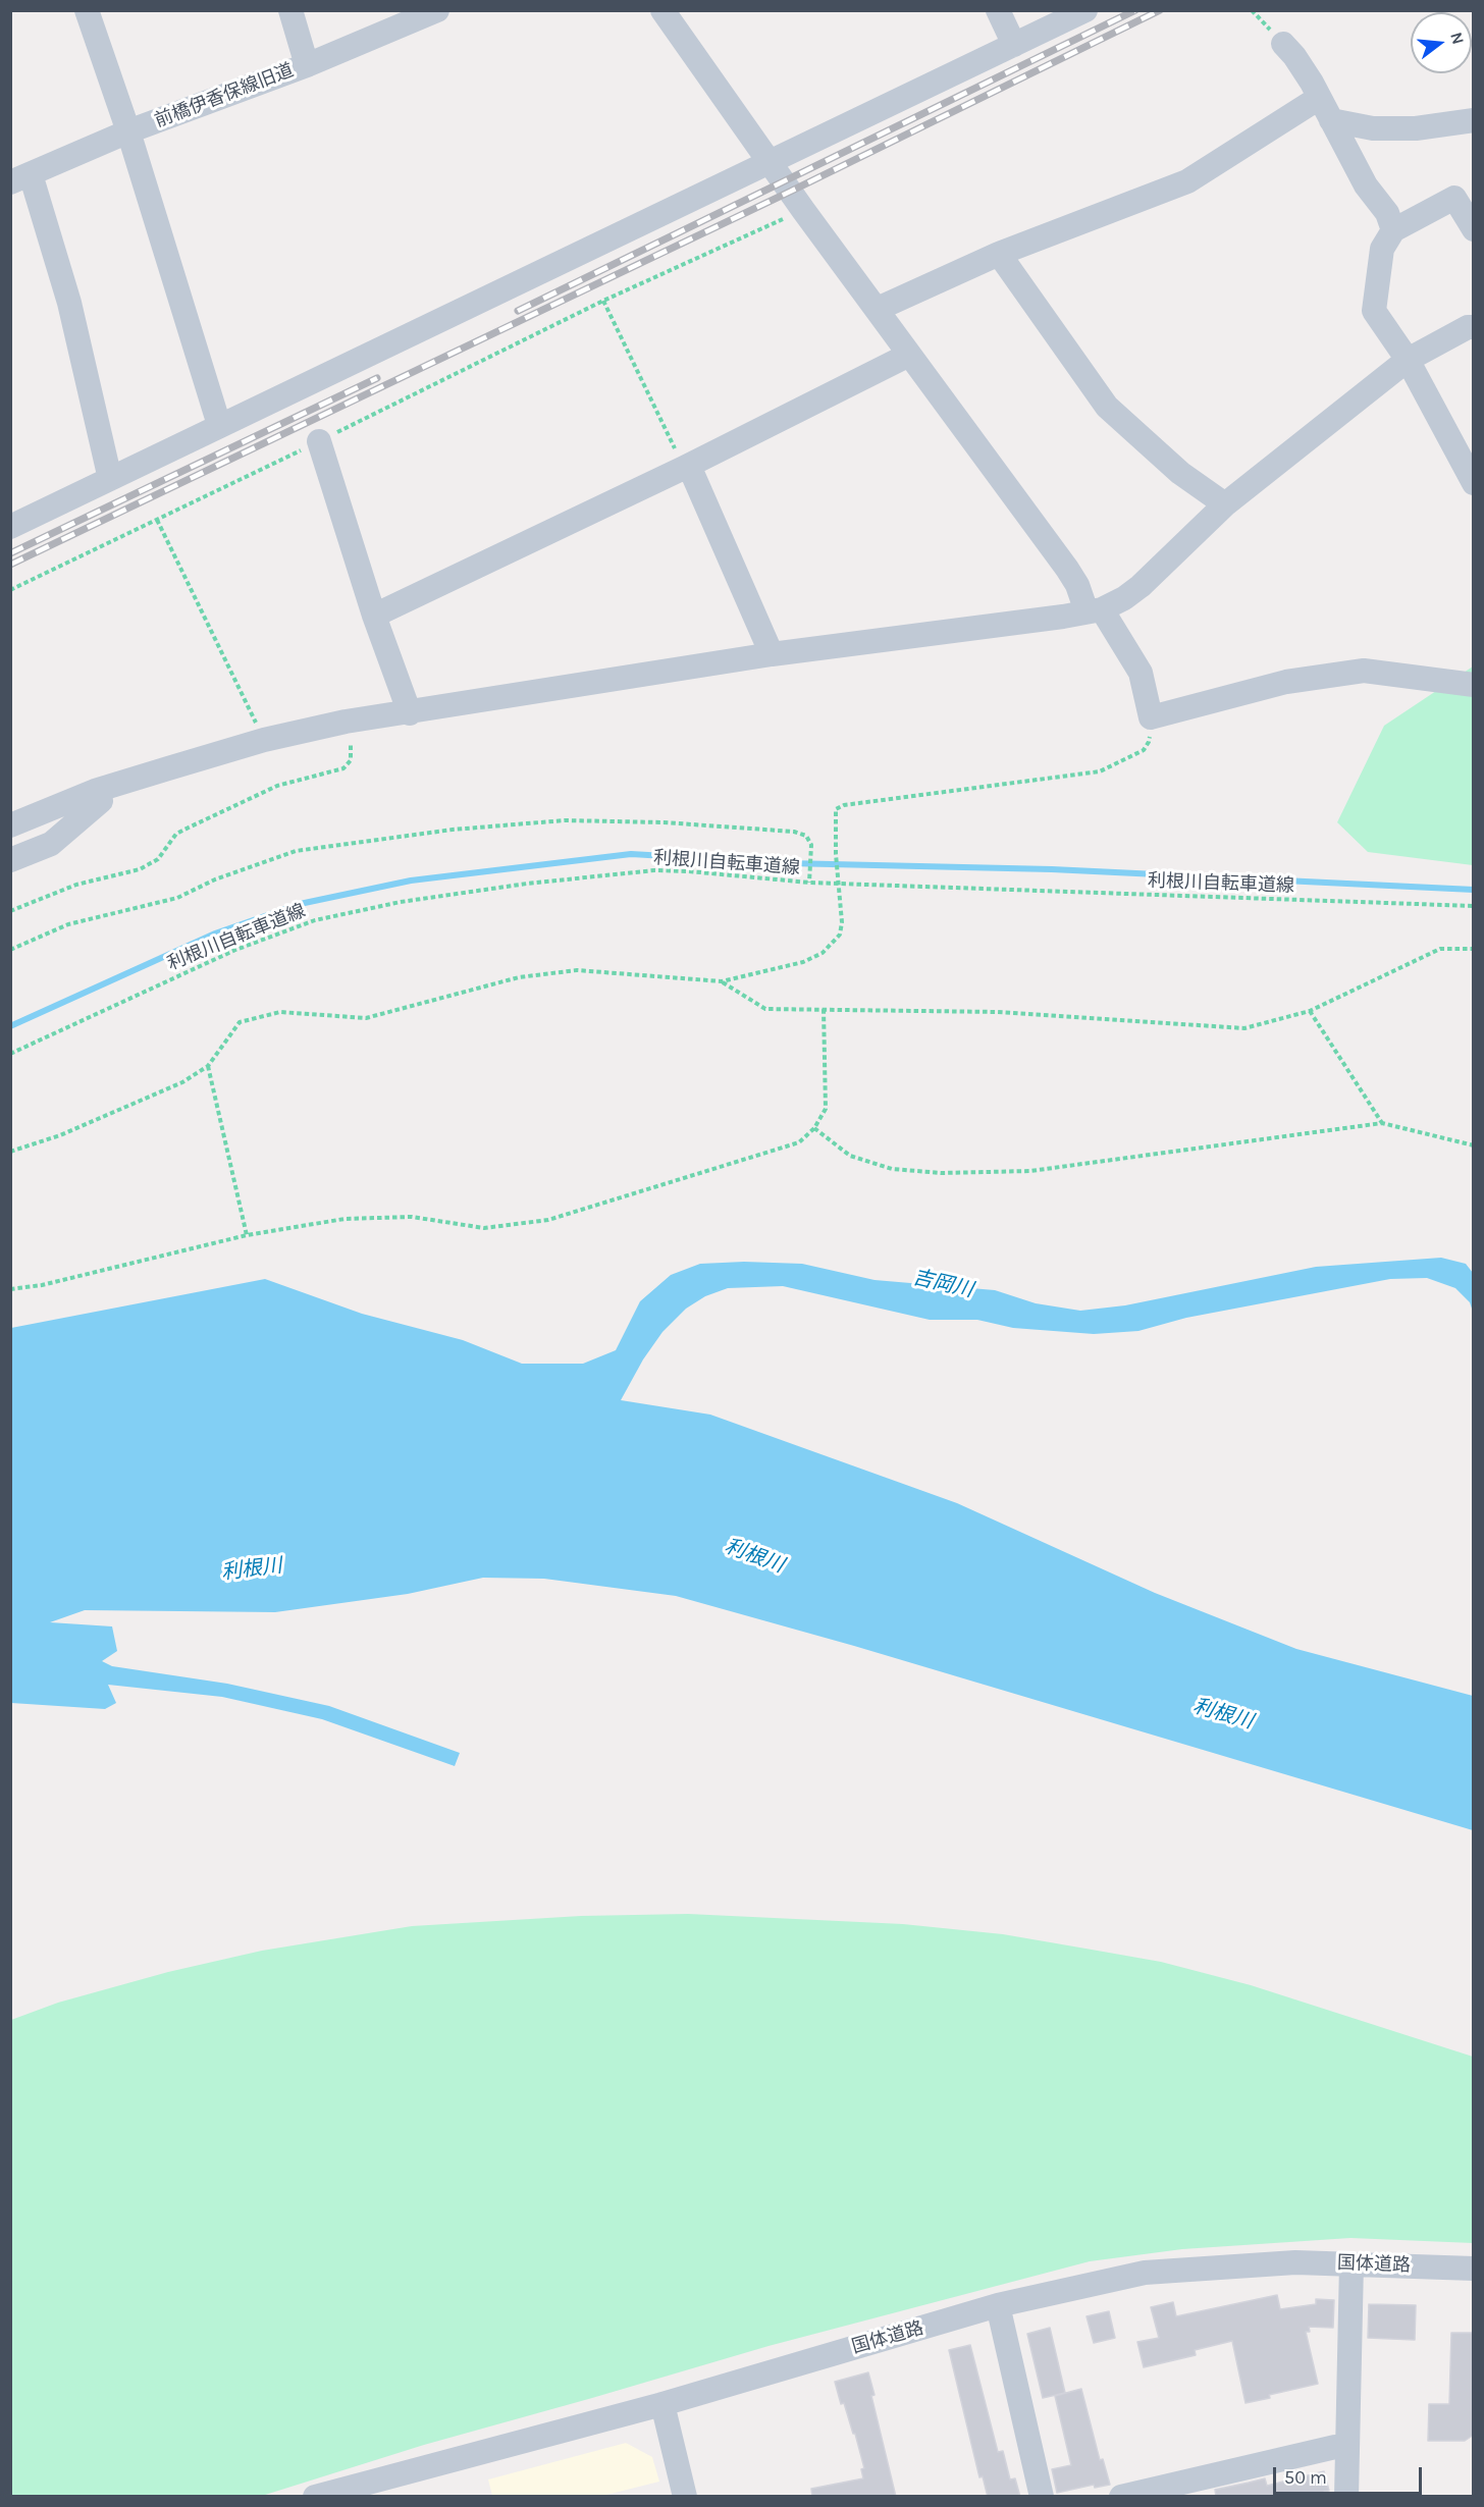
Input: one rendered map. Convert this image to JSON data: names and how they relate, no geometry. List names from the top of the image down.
{
  "streets": {
    "street": ["前橋伊香保線旧道", "国体道路"],
    "path": ["利根川自転車道線"]
  },
  "water": ["吉岡川", "利根川"],
  "scale_bar": "50 m",
  "north": "right"
}
